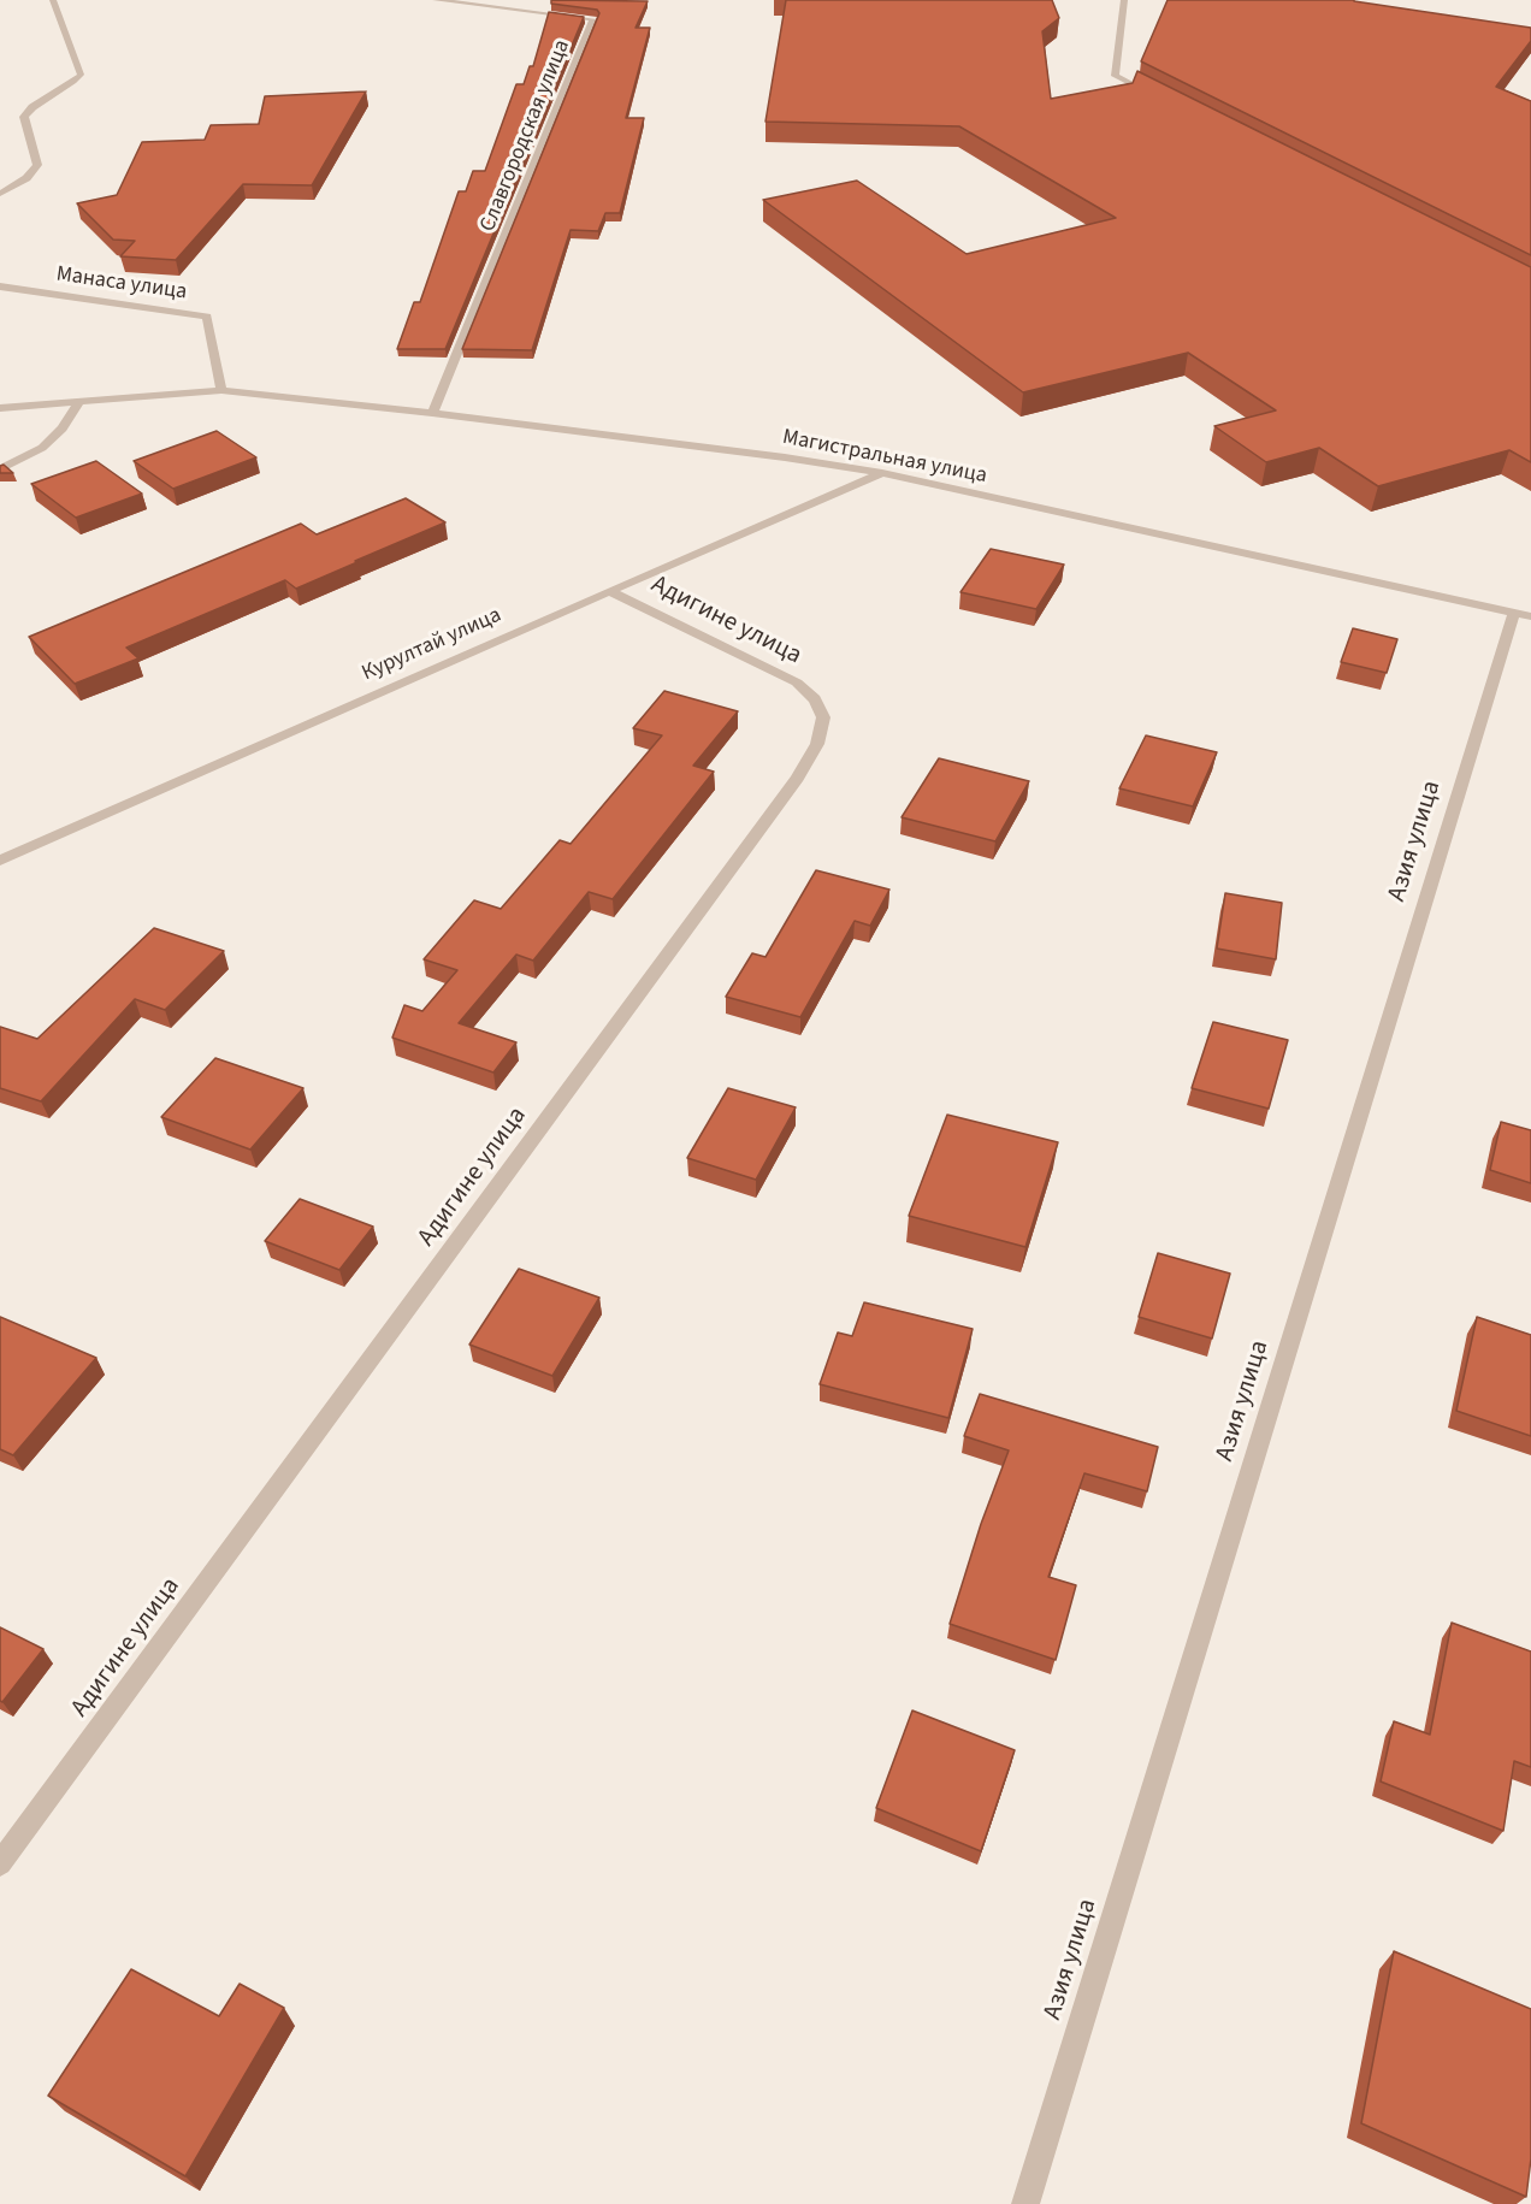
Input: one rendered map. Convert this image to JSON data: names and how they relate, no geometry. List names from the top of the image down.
{
  "streets": {
    "street": [
      "Славгородская улица",
      "Манаса улица",
      "Магистральная улица",
      "Адигине улица",
      "Курултай улица",
      "Азия улица"
    ]
  },
  "crossings": [
    ["Славгородская улица", "Магистральная улица"],
    ["Манаса улица", "Магистральная улица"],
    ["Магистральная улица", "Курултай улица"],
    ["Магистральная улица", "Азия улица"],
    ["Адигине улица", "Курултай улица"]
  ]
}
